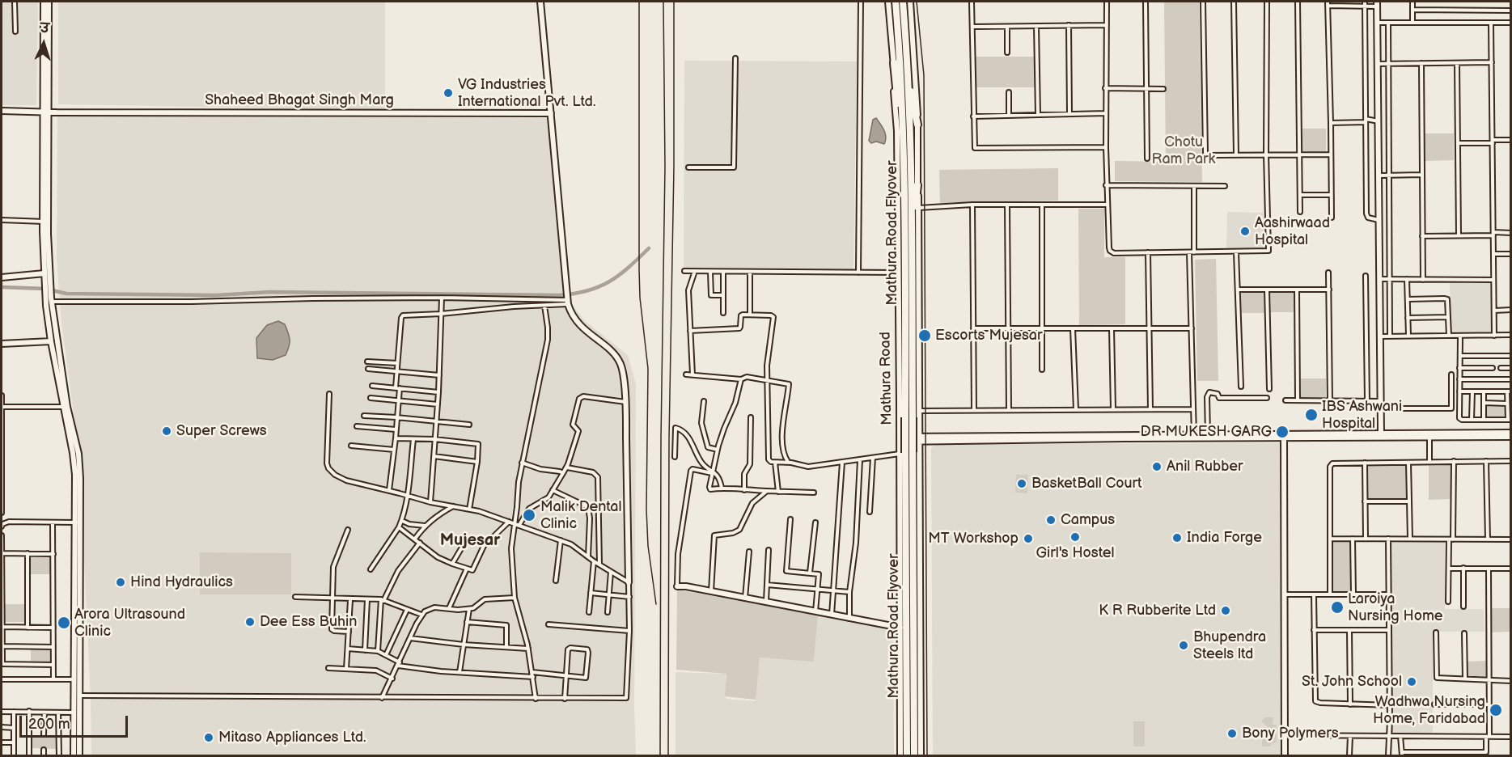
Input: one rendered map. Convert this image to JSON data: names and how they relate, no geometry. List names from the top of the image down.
{
  "streets": {
    "highway": ["Mathura Road Flyover"],
    "street": ["Shaheed Bhagat Singh Marg", "Mathura Road"]
  },
  "districts": ["Mujesar"],
  "parks": ["Chotu Ram Park"],
  "places": [
    "VG Industries International Pvt. Ltd.",
    "Aashirwaad Hospital",
    "Escorts Mujesar",
    "IBS Ashwani Hospital",
    "Super Screws",
    "DR MUKESH GARG",
    "Anil Rubber",
    "BasketBall Court",
    "Malik Dental Clinic",
    "Campus",
    "Girl's Hostel",
    "India Forge",
    "MT Workshop",
    "Hind Hydraulics",
    "Laroiya Nursing Home",
    "K R Rubberite Ltd",
    "Dee Ess Buhin",
    "Arora Ultrasound Clinic",
    "Bhupendra Steels ltd",
    "St. John School",
    "Wadhwa Nursing Home, Faridabad",
    "Bony Polymers",
    "Mitaso Appliances Ltd."
  ],
  "scale_bar": "200 m",
  "north": "top"
}
